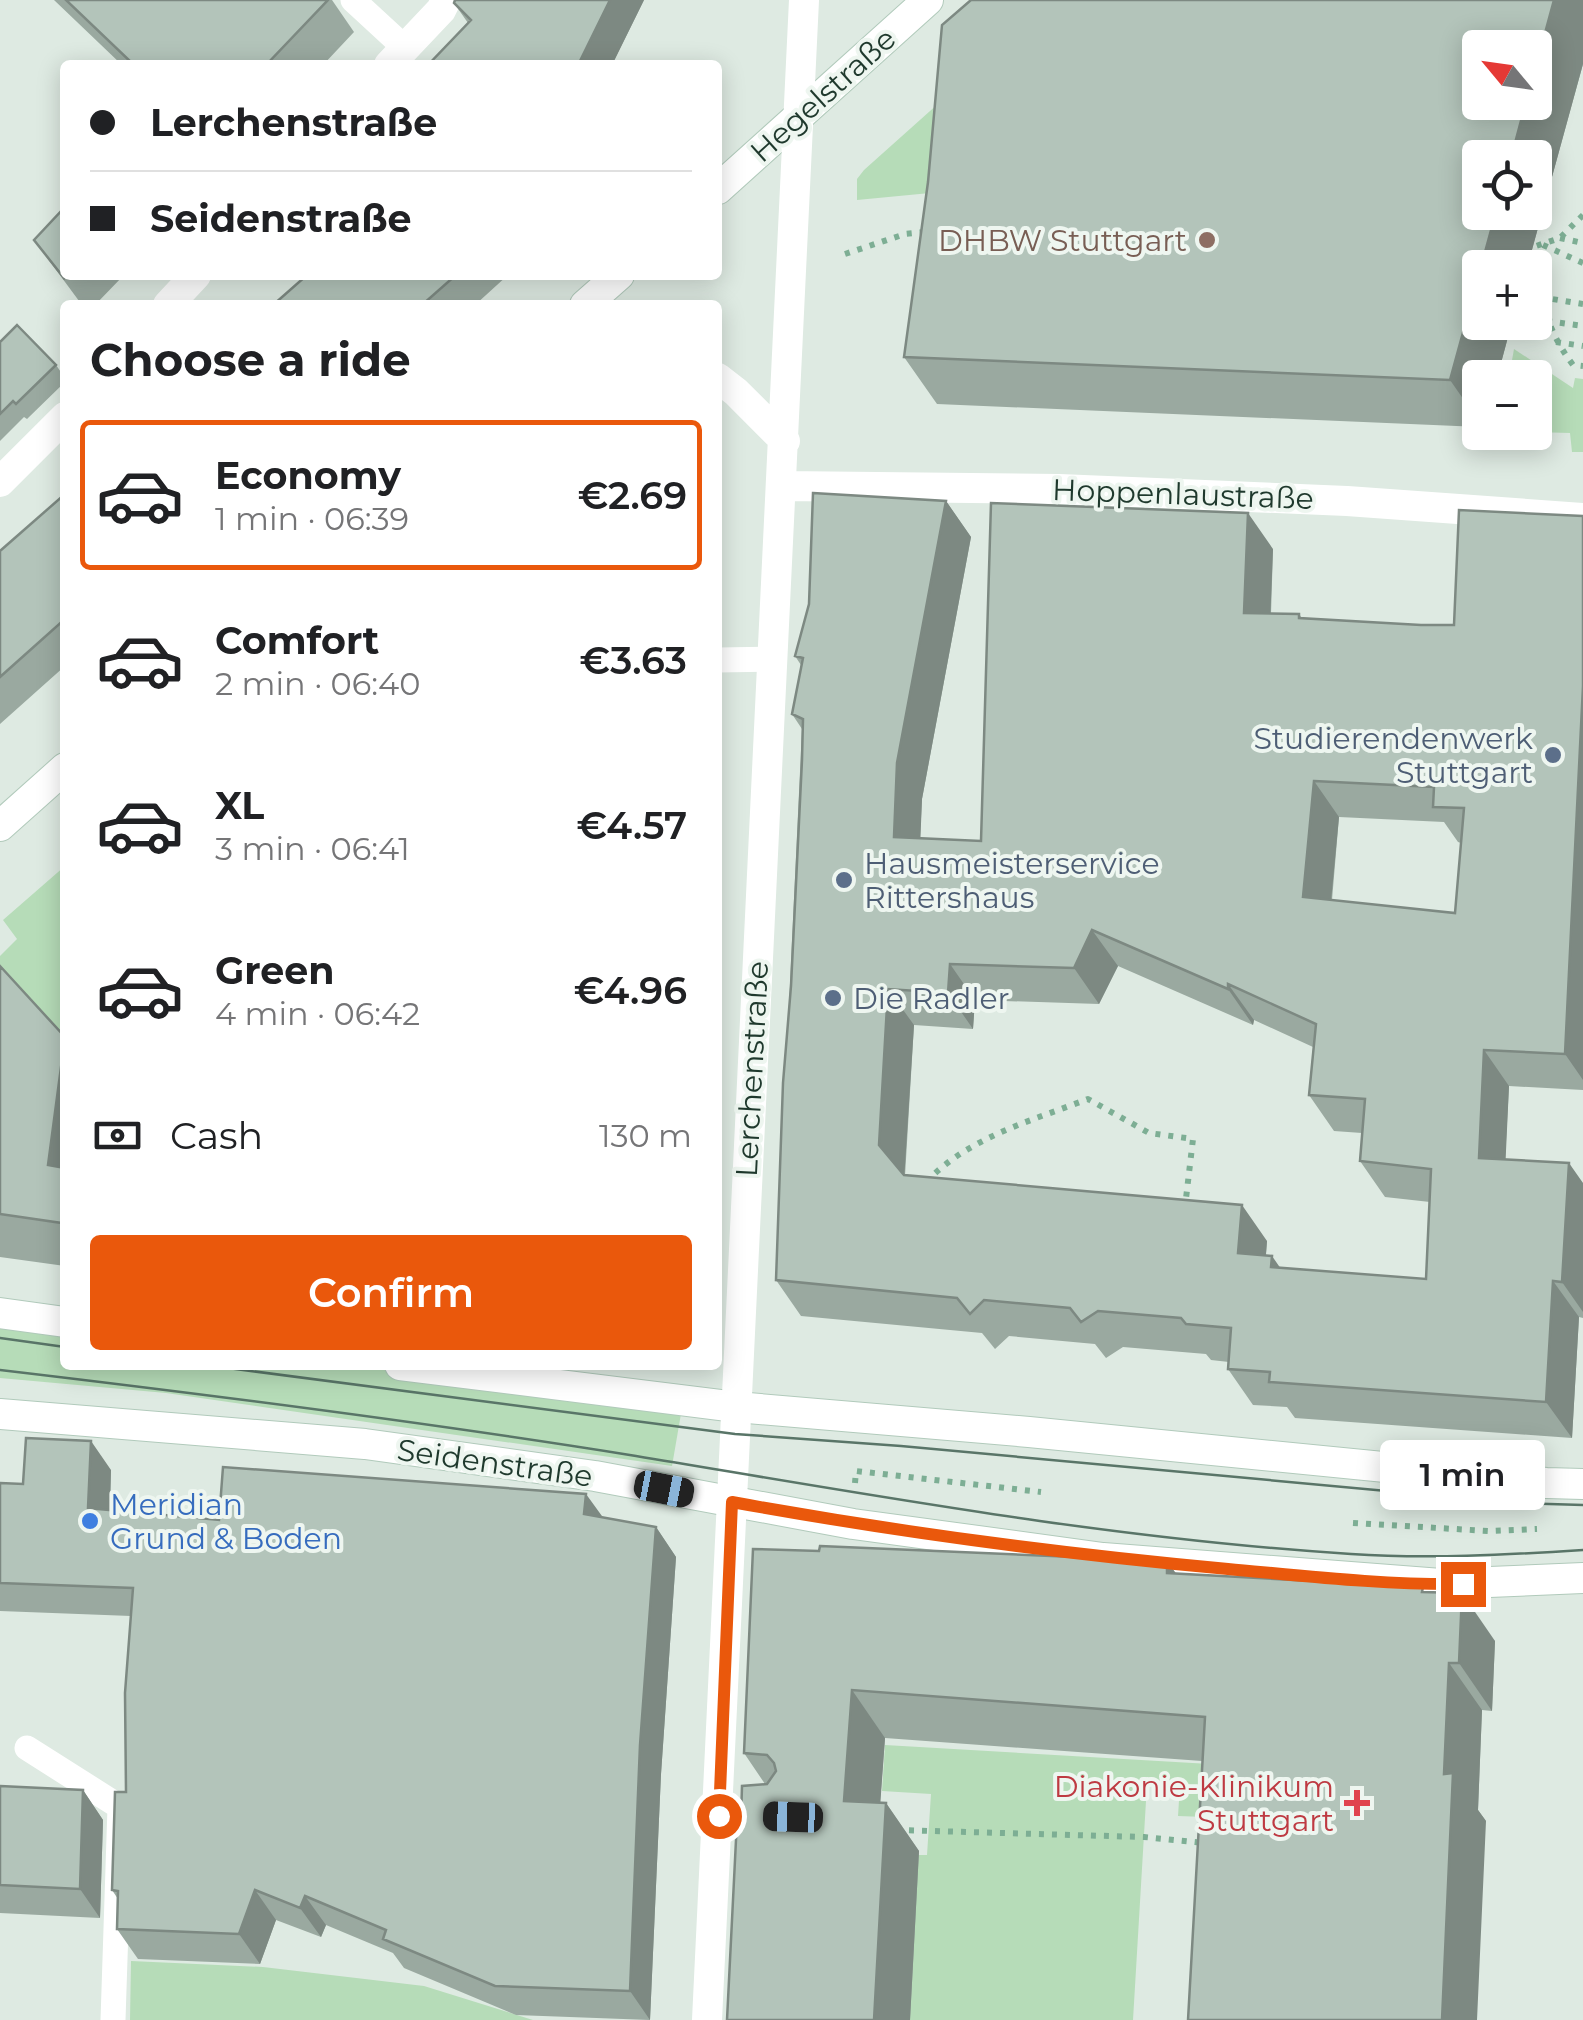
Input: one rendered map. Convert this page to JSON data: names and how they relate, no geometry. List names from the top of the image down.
{
  "streets": {
    "street": [
      "Hegelstraße",
      "Hoppenlaustraße",
      "Lerchenstraße",
      "Seidenstraße"
    ]
  },
  "crossings": [
    ["Hegelstraße", "Lerchenstraße"],
    ["Hoppenlaustraße", "Lerchenstraße"],
    ["Lerchenstraße", "Seidenstraße"]
  ],
  "places": {
    "other": [
      "DHBW Stuttgart",
      "Studierendenwerk Stuttgart",
      "Hausmeisterservice Rittershaus",
      "Die Radler",
      "Meridian Grund & Boden"
    ],
    "health": ["Diakonie-Klinikum Stuttgart"]
  },
  "north": "top left",
  "page": {
    "map_buttons": ["+", "−"],
    "banner": ["Lerchenstraße", "Seidenstraße"],
    "heading": "Choose a ride",
    "list": [
      {
        "name": "Economy",
        "note": "1 min · 06:39",
        "value": "€2.69"
      },
      {
        "name": "Comfort",
        "note": "2 min · 06:40",
        "value": "€3.63"
      },
      {
        "name": "XL",
        "note": "3 min · 06:41",
        "value": "€4.57"
      },
      {
        "name": "Green",
        "note": "4 min · 06:42",
        "value": "€4.96"
      }
    ],
    "pay": ["Cash", "130 m"],
    "buttons": "Confirm",
    "bubble": "1 min"
  }
}
